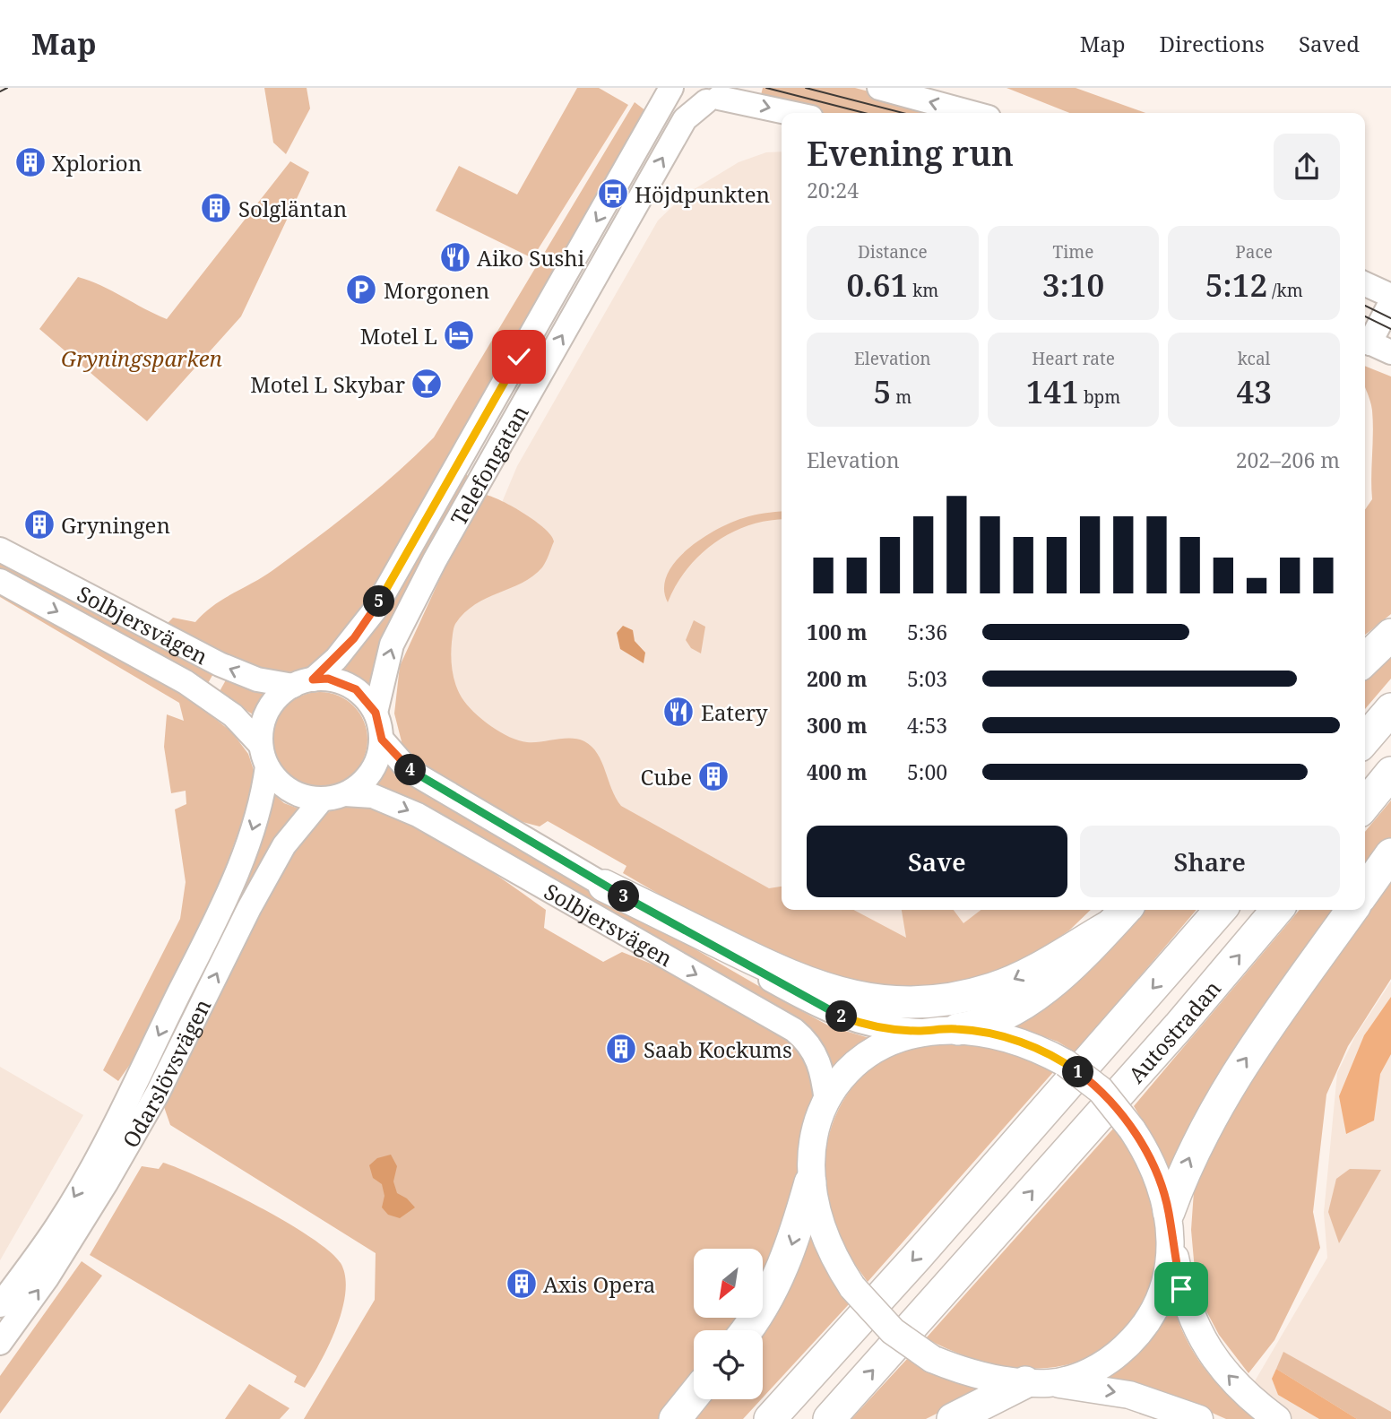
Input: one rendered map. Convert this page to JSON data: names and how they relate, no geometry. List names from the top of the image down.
{
  "streets": {
    "highway": ["Autostradan"],
    "main road": ["Telefongatan", "Solbjersvägen", "Odarslövsvägen"]
  },
  "crossings": [
    ["Telefongatan", "Solbjersvägen"],
    ["Telefongatan", "Odarslövsvägen"],
    ["Solbjersvägen", "Odarslövsvägen"]
  ],
  "parks": ["Gryningsparken"],
  "places": {
    "building": [
      "Xplorion",
      "Solgläntan",
      "Gryningen",
      "Cube",
      "Saab Kockums",
      "Axis Opera"
    ],
    "bus stop": ["Höjdpunkten"],
    "restaurant": ["Aiko Sushi", "Eatery"],
    "parking": ["Morgonen"],
    "hotel": ["Motel L"],
    "bar": ["Motel L Skybar"]
  },
  "north": "bottom left",
  "page": {
    "header": "Map",
    "nav": ["Map", "Directions", "Saved"],
    "heading": ["Evening run", "20:24"],
    "stats": [
      ["Distance", "0.61 km"],
      ["Time", "3:10"],
      ["Pace", "5:12 /km"],
      ["Elevation", "5 m"],
      ["Heart rate", "141 bpm"],
      ["kcal", "43"]
    ],
    "chart": ["Elevation", "202–206 m"],
    "pins": [
      "5",
      "4",
      "3",
      "2",
      "1"
    ],
    "list": [
      {
        "name": "100 m",
        "note": "5:36"
      },
      {
        "name": "200 m",
        "note": "5:03"
      },
      {
        "name": "300 m",
        "note": "4:53"
      },
      {
        "name": "400 m",
        "note": "5:00"
      }
    ],
    "buttons": ["Save", "Share"]
  }
}
